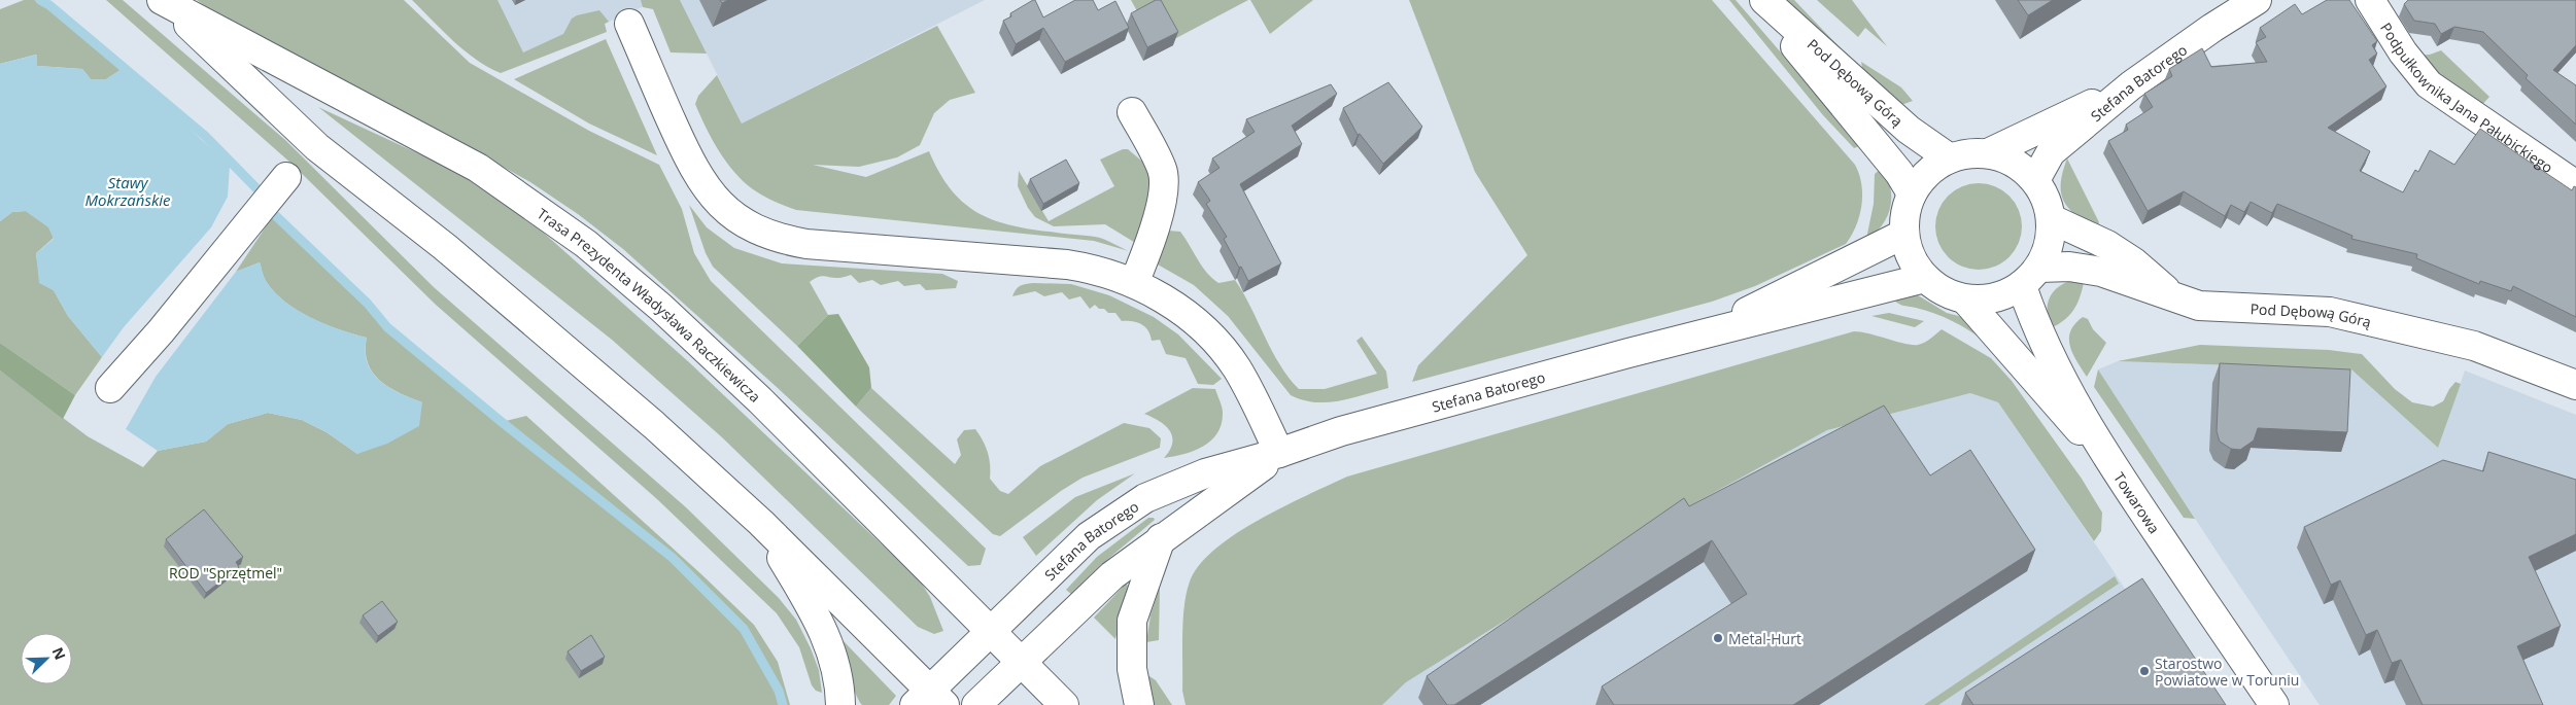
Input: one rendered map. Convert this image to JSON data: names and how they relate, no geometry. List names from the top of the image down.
{
  "streets": {
    "street": [
      "Pod Dębową Górą",
      "Stefana Batorego",
      "Podpułkownika Jana Pałubickiego",
      "Trasa Prezydenta Władysława Raczkiewicza",
      "Towarowa"
    ]
  },
  "crossings": [
    ["Pod Dębową Górą", "Stefana Batorego"],
    ["Pod Dębową Górą", "Towarowa"],
    ["Stefana Batorego", "Trasa Prezydenta Władysława Raczkiewicza"],
    ["Stefana Batorego", "Towarowa"]
  ],
  "water": ["Stawy Mokrzańskie"],
  "parks": ["ROD \"Sprzętmel\""],
  "places": ["Metal-Hurt", "Starostwo Powiatowe w Toruniu"],
  "north": "top right"
}
